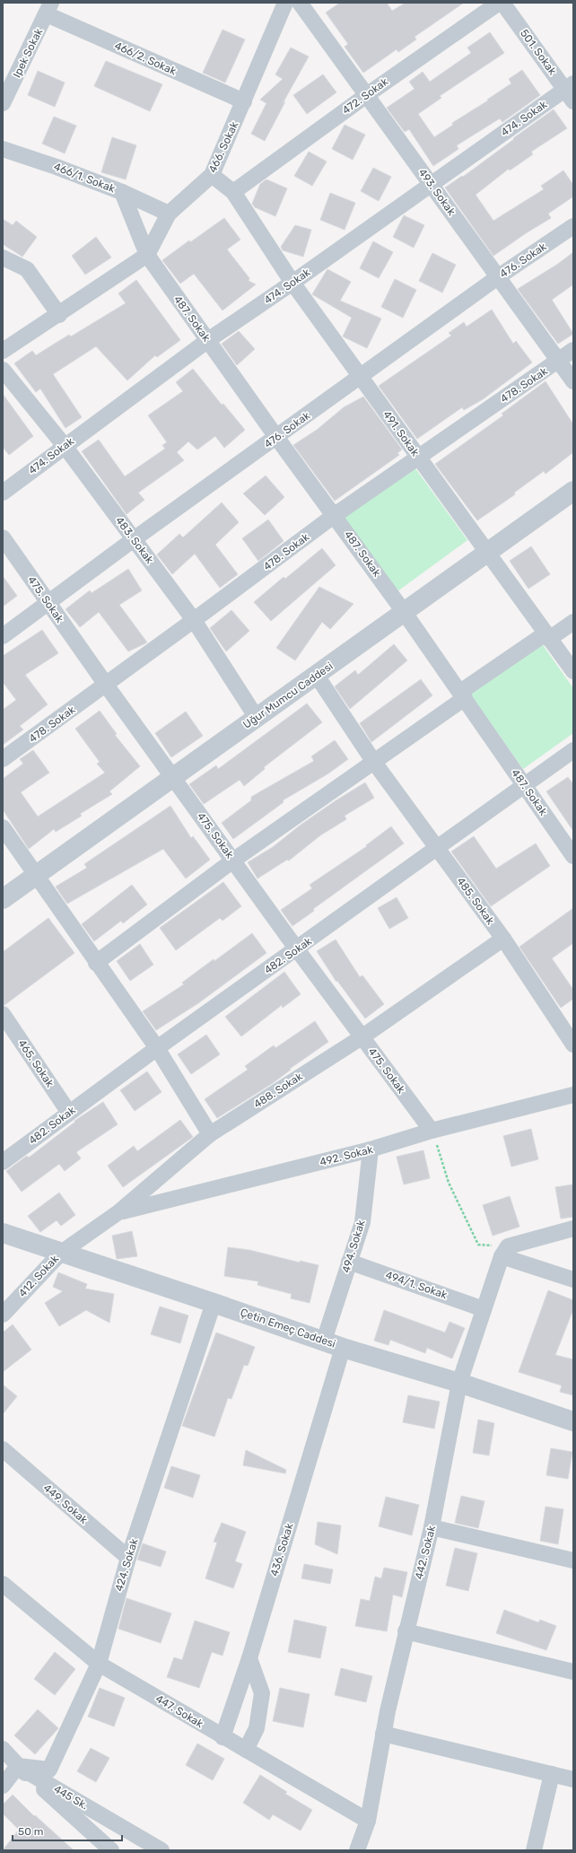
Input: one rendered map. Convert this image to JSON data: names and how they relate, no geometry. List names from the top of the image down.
{
  "streets": {
    "street": [
      "501. Sokak",
      "Ipek Sokak",
      "466/2. Sokak",
      "472. Sokak",
      "474. Sokak",
      "466. Sokak",
      "466/1. Sokak",
      "493. Sokak",
      "476. Sokak",
      "487. Sokak",
      "478. Sokak",
      "491. Sokak",
      "483. Sokak",
      "475. Sokak",
      "Uğur Mumcu Caddesi",
      "485. Sokak",
      "482. Sokak",
      "465. Sokak",
      "488. Sokak",
      "492. Sokak",
      "494. Sokak",
      "412. Sokak",
      "494/1. Sokak",
      "Çetin Emeç Caddesi",
      "449. Sokak",
      "436. Sokak",
      "442. Sokak",
      "424. Sokak",
      "447. Sokak",
      "445 Sk."
    ]
  },
  "crossings": [
    ["501. Sokak", "474. Sokak"],
    ["Ipek Sokak", "466/2. Sokak"],
    ["466/2. Sokak", "466. Sokak"],
    ["472. Sokak", "493. Sokak"],
    ["472. Sokak", "491. Sokak"],
    ["474. Sokak", "493. Sokak"],
    ["474. Sokak", "487. Sokak"],
    ["474. Sokak", "491. Sokak"],
    ["474. Sokak", "483. Sokak"],
    ["466. Sokak", "466/1. Sokak"],
    ["466. Sokak", "487. Sokak"],
    ["466. Sokak", "491. Sokak"],
    ["466/1. Sokak", "487. Sokak"],
    ["493. Sokak", "476. Sokak"],
    ["493. Sokak", "478. Sokak"],
    ["476. Sokak", "487. Sokak"],
    ["476. Sokak", "491. Sokak"],
    ["476. Sokak", "483. Sokak"],
    ["476. Sokak", "475. Sokak"],
    ["487. Sokak", "478. Sokak"],
    ["487. Sokak", "Uğur Mumcu Caddesi"],
    ["487. Sokak", "482. Sokak"],
    ["478. Sokak", "491. Sokak"],
    ["478. Sokak", "483. Sokak"],
    ["478. Sokak", "475. Sokak"],
    ["491. Sokak", "Uğur Mumcu Caddesi"],
    ["483. Sokak", "Uğur Mumcu Caddesi"],
    ["475. Sokak", "Uğur Mumcu Caddesi"],
    ["475. Sokak", "482. Sokak"],
    ["475. Sokak", "488. Sokak"],
    ["475. Sokak", "492. Sokak"],
    ["Uğur Mumcu Caddesi", "485. Sokak"],
    ["485. Sokak", "482. Sokak"],
    ["485. Sokak", "488. Sokak"],
    ["482. Sokak", "465. Sokak"],
    ["488. Sokak", "492. Sokak"],
    ["488. Sokak", "412. Sokak"],
    ["488. Sokak", "Çetin Emeç Caddesi"],
    ["492. Sokak", "494. Sokak"],
    ["494. Sokak", "494/1. Sokak"],
    ["494. Sokak", "Çetin Emeç Caddesi"],
    ["412. Sokak", "Çetin Emeç Caddesi"],
    ["494/1. Sokak", "442. Sokak"],
    ["Çetin Emeç Caddesi", "436. Sokak"],
    ["Çetin Emeç Caddesi", "442. Sokak"],
    ["Çetin Emeç Caddesi", "424. Sokak"],
    ["449. Sokak", "424. Sokak"],
    ["436. Sokak", "447. Sokak"],
    ["442. Sokak", "447. Sokak"],
    ["424. Sokak", "447. Sokak"],
    ["424. Sokak", "445 Sk."]
  ],
  "scale_bar": "50 m"
}
